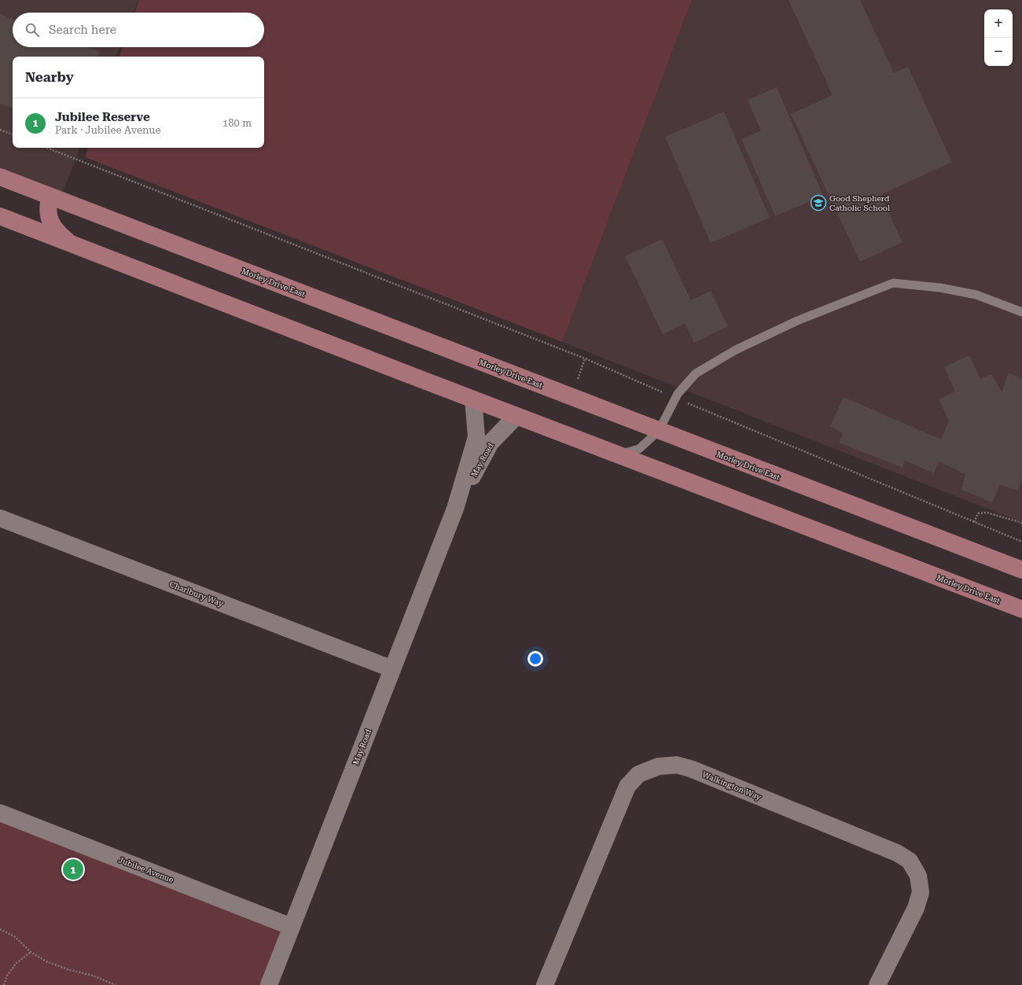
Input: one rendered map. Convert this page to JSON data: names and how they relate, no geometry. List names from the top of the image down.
{
  "streets": {
    "main road": ["Morley Drive East"],
    "street": [
      "May Road",
      "Charlbury Way",
      "Walkington Way",
      "Jubilee Avenue"
    ]
  },
  "crossings": [
    ["Morley Drive East", "May Road"],
    ["May Road", "Charlbury Way"],
    ["May Road", "Jubilee Avenue"]
  ],
  "places": {
    "school or university": ["Good Shepherd Catholic School"]
  },
  "page": {
    "map_buttons": ["+", "−"],
    "search": "Search here",
    "heading": "Nearby",
    "list": [
      {
        "mark": "1",
        "name": "Jubilee Reserve",
        "note": "Park · Jubilee Avenue",
        "value": "180 m"
      }
    ],
    "pins": "1"
  }
}
